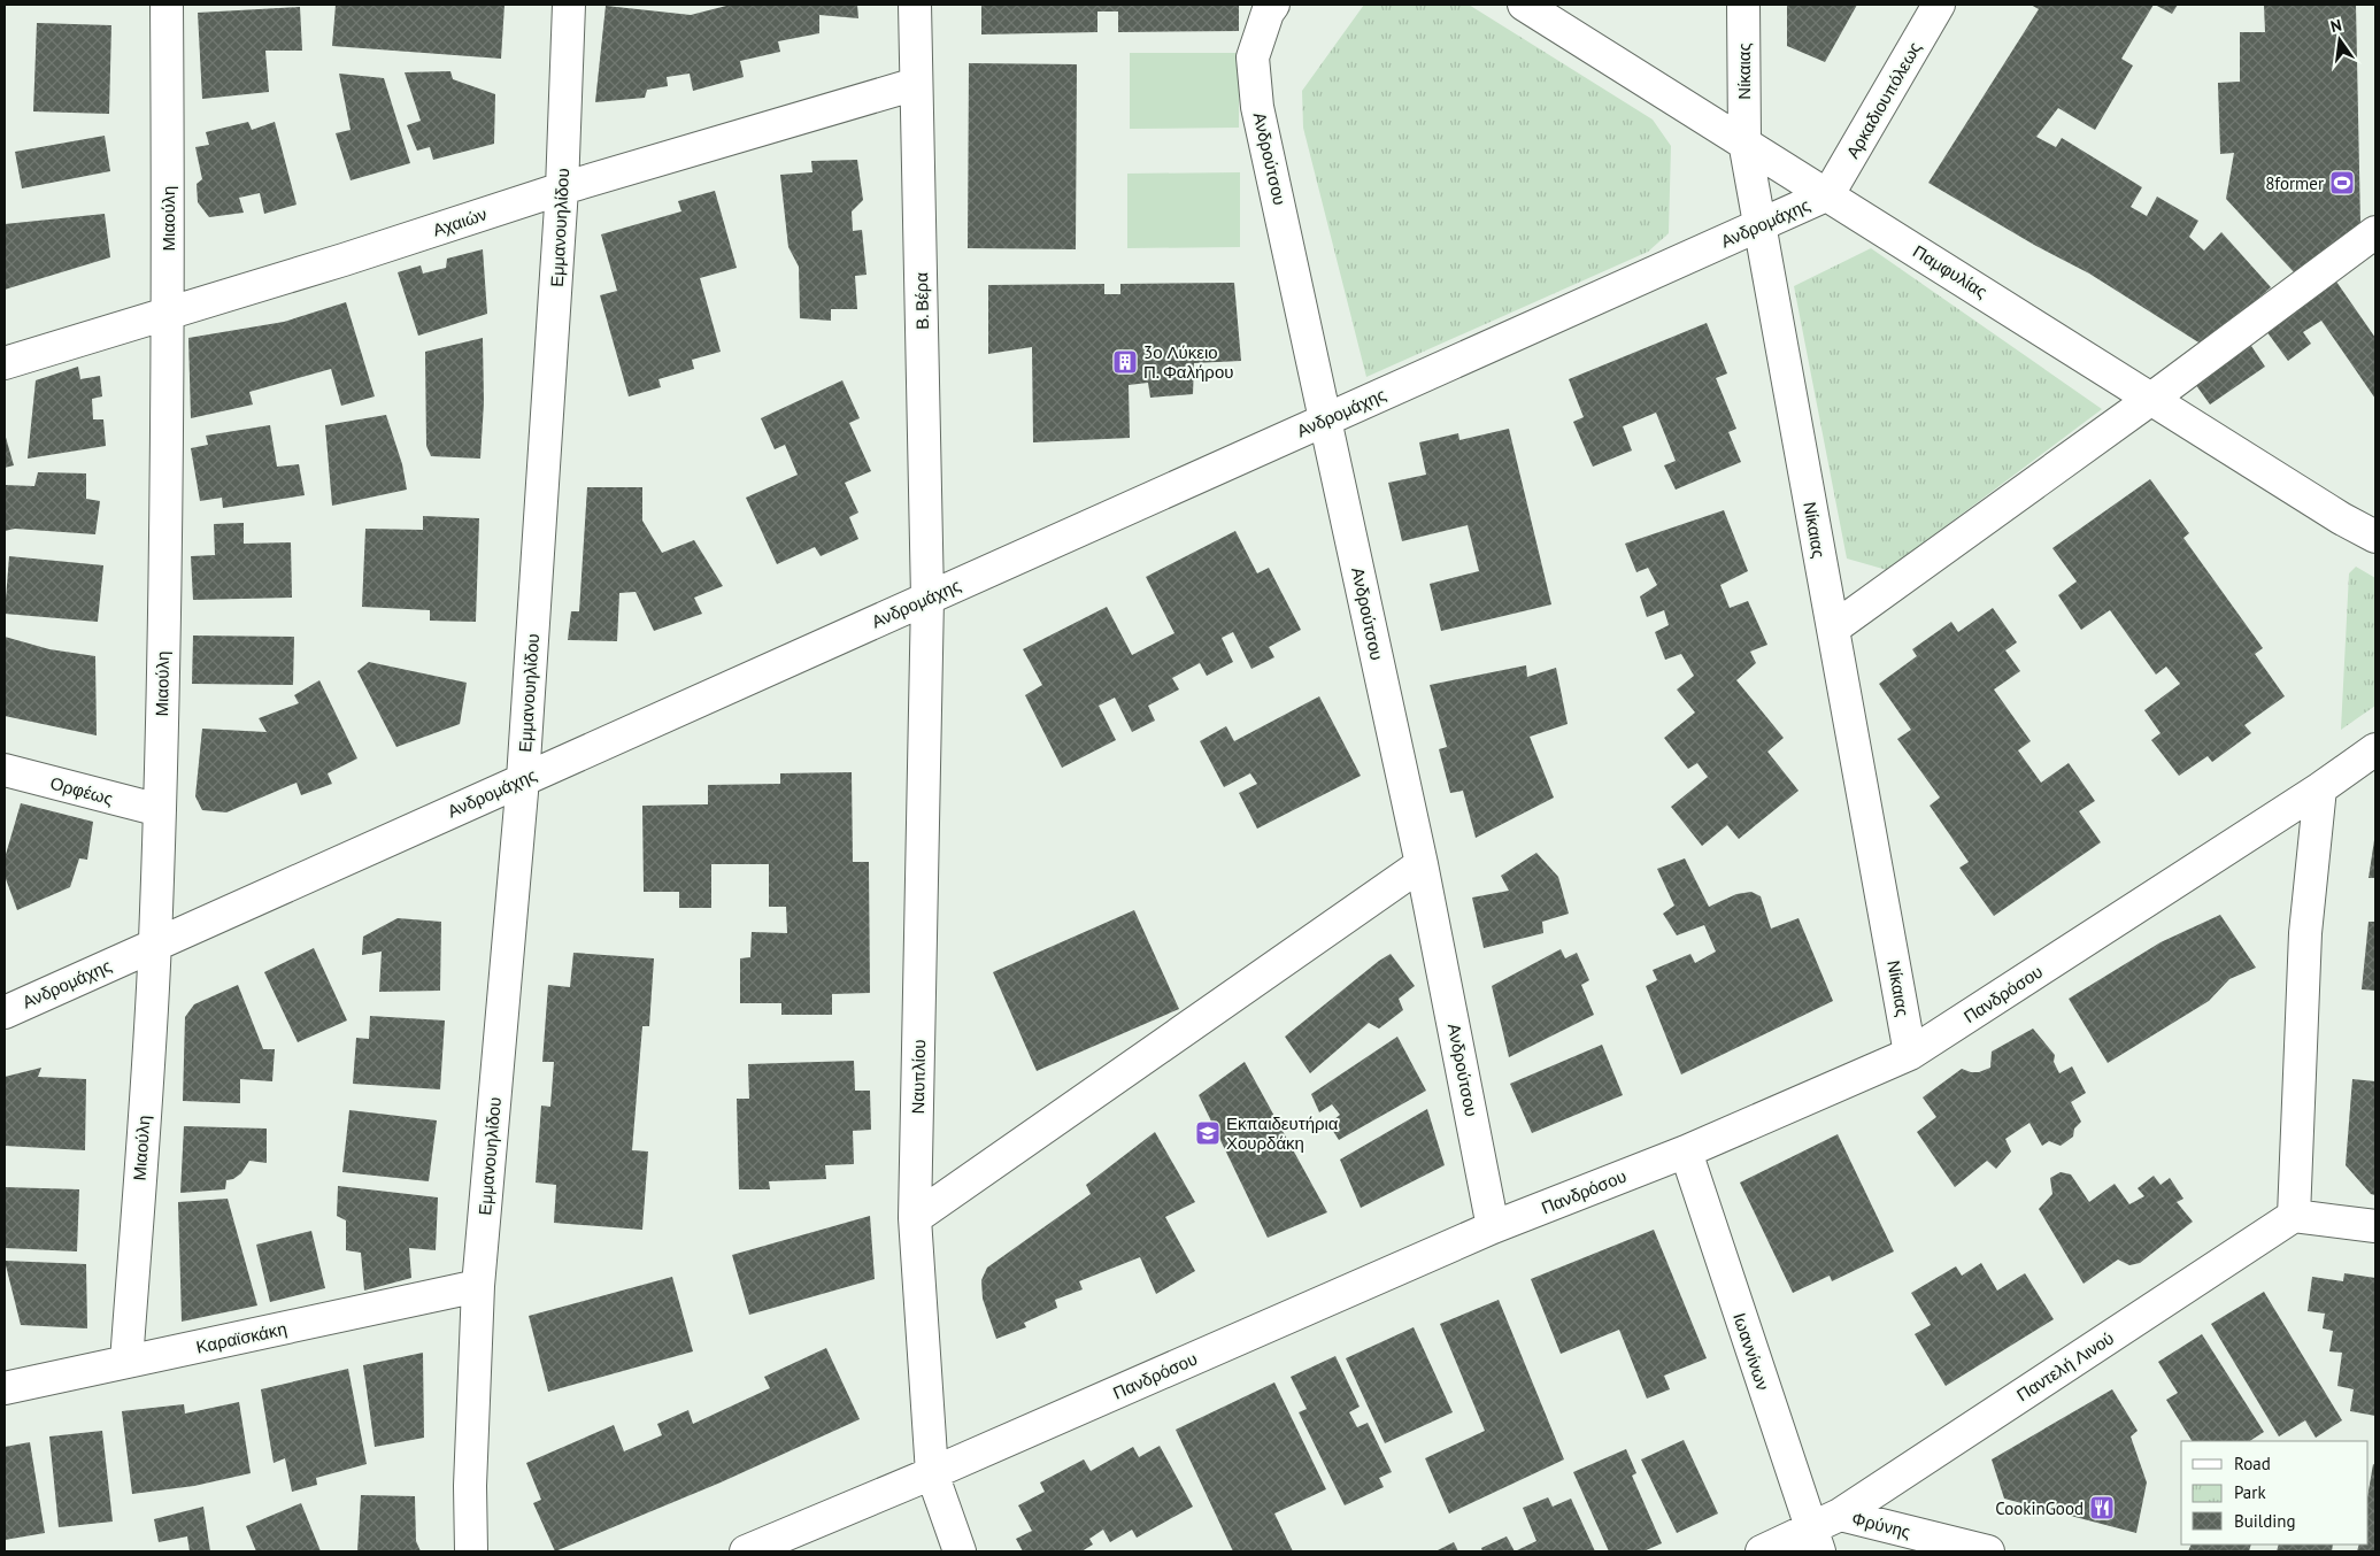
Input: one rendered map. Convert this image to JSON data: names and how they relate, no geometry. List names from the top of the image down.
{
  "streets": {
    "street": [
      "Νίκαιας",
      "Αρκαδιουπόλεως",
      "Ανδρούτσου",
      "Μιαούλη",
      "Αχαιών",
      "Ανδρομάχης",
      "Εμμανουηλίδου",
      "Παμφυλίας",
      "Β. Βέρα",
      "Ορφέως",
      "Πανδρόσου",
      "Ναυπλίου",
      "Καραϊσκάκη",
      "Ιωαννίνων",
      "Παντελή Λινού",
      "Φρύνης"
    ]
  },
  "crossings": [
    ["Νίκαιας", "Ανδρομάχης"],
    ["Νίκαιας", "Παμφυλίας"],
    ["Νίκαιας", "Πανδρόσου"],
    ["Αρκαδιουπόλεως", "Ανδρομάχης"],
    ["Αρκαδιουπόλεως", "Παμφυλίας"],
    ["Ανδρούτσου", "Ανδρομάχης"],
    ["Ανδρούτσου", "Πανδρόσου"],
    ["Μιαούλη", "Αχαιών"],
    ["Μιαούλη", "Ανδρομάχης"],
    ["Μιαούλη", "Ορφέως"],
    ["Μιαούλη", "Καραϊσκάκη"],
    ["Αχαιών", "Εμμανουηλίδου"],
    ["Αχαιών", "Β. Βέρα"],
    ["Ανδρομάχης", "Εμμανουηλίδου"],
    ["Ανδρομάχης", "Παμφυλίας"],
    ["Ανδρομάχης", "Β. Βέρα"],
    ["Ανδρομάχης", "Ναυπλίου"],
    ["Εμμανουηλίδου", "Καραϊσκάκη"],
    ["Β. Βέρα", "Ναυπλίου"],
    ["Πανδρόσου", "Ναυπλίου"],
    ["Πανδρόσου", "Ιωαννίνων"],
    ["Ιωαννίνων", "Παντελή Λινού"],
    ["Παντελή Λινού", "Φρύνης"]
  ],
  "places": {
    "sports": ["8former"],
    "building": ["3ο Λύκειο Π. Φαλήρου"],
    "school or university": ["Εκπαιδευτήρια Χουρδάκη"],
    "restaurant": ["CookinGood"]
  },
  "legend": ["Road", "Park", "Building"],
  "north": "top"
}
